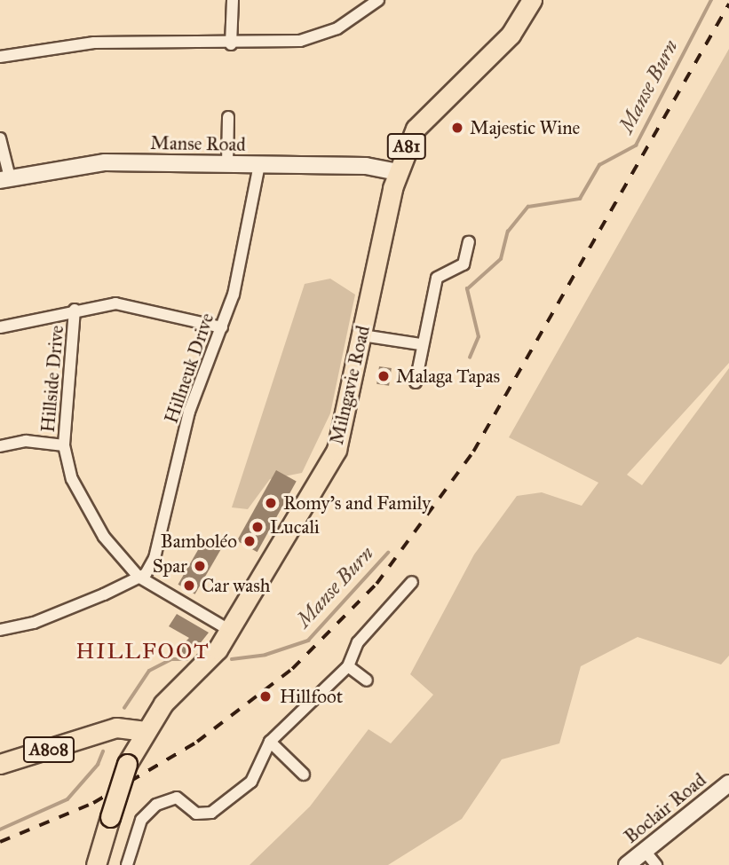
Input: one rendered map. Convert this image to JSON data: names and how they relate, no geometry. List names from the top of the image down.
{
  "streets": {
    "main road": ["A81", "Milngavie Road", "A808"],
    "street": [
      "Manse Road",
      "Hillneuk Drive",
      "Hillside Drive",
      "Boclair Road"
    ]
  },
  "crossings": [
    ["Manse Road", "Hillneuk Drive"],
    ["Manse Road", "Milngavie Road"],
    ["Hillneuk Drive", "Hillside Drive"],
    ["Milngavie Road", "A808"]
  ],
  "districts": ["HILLFOOT"],
  "water": ["Manse Burn"],
  "places": [
    "Majestic Wine",
    "Malaga Tapas",
    "Romy's and Family",
    "Lucali",
    "Bamboléo",
    "Spar",
    "Car wash",
    "Hillfoot"
  ]
}
